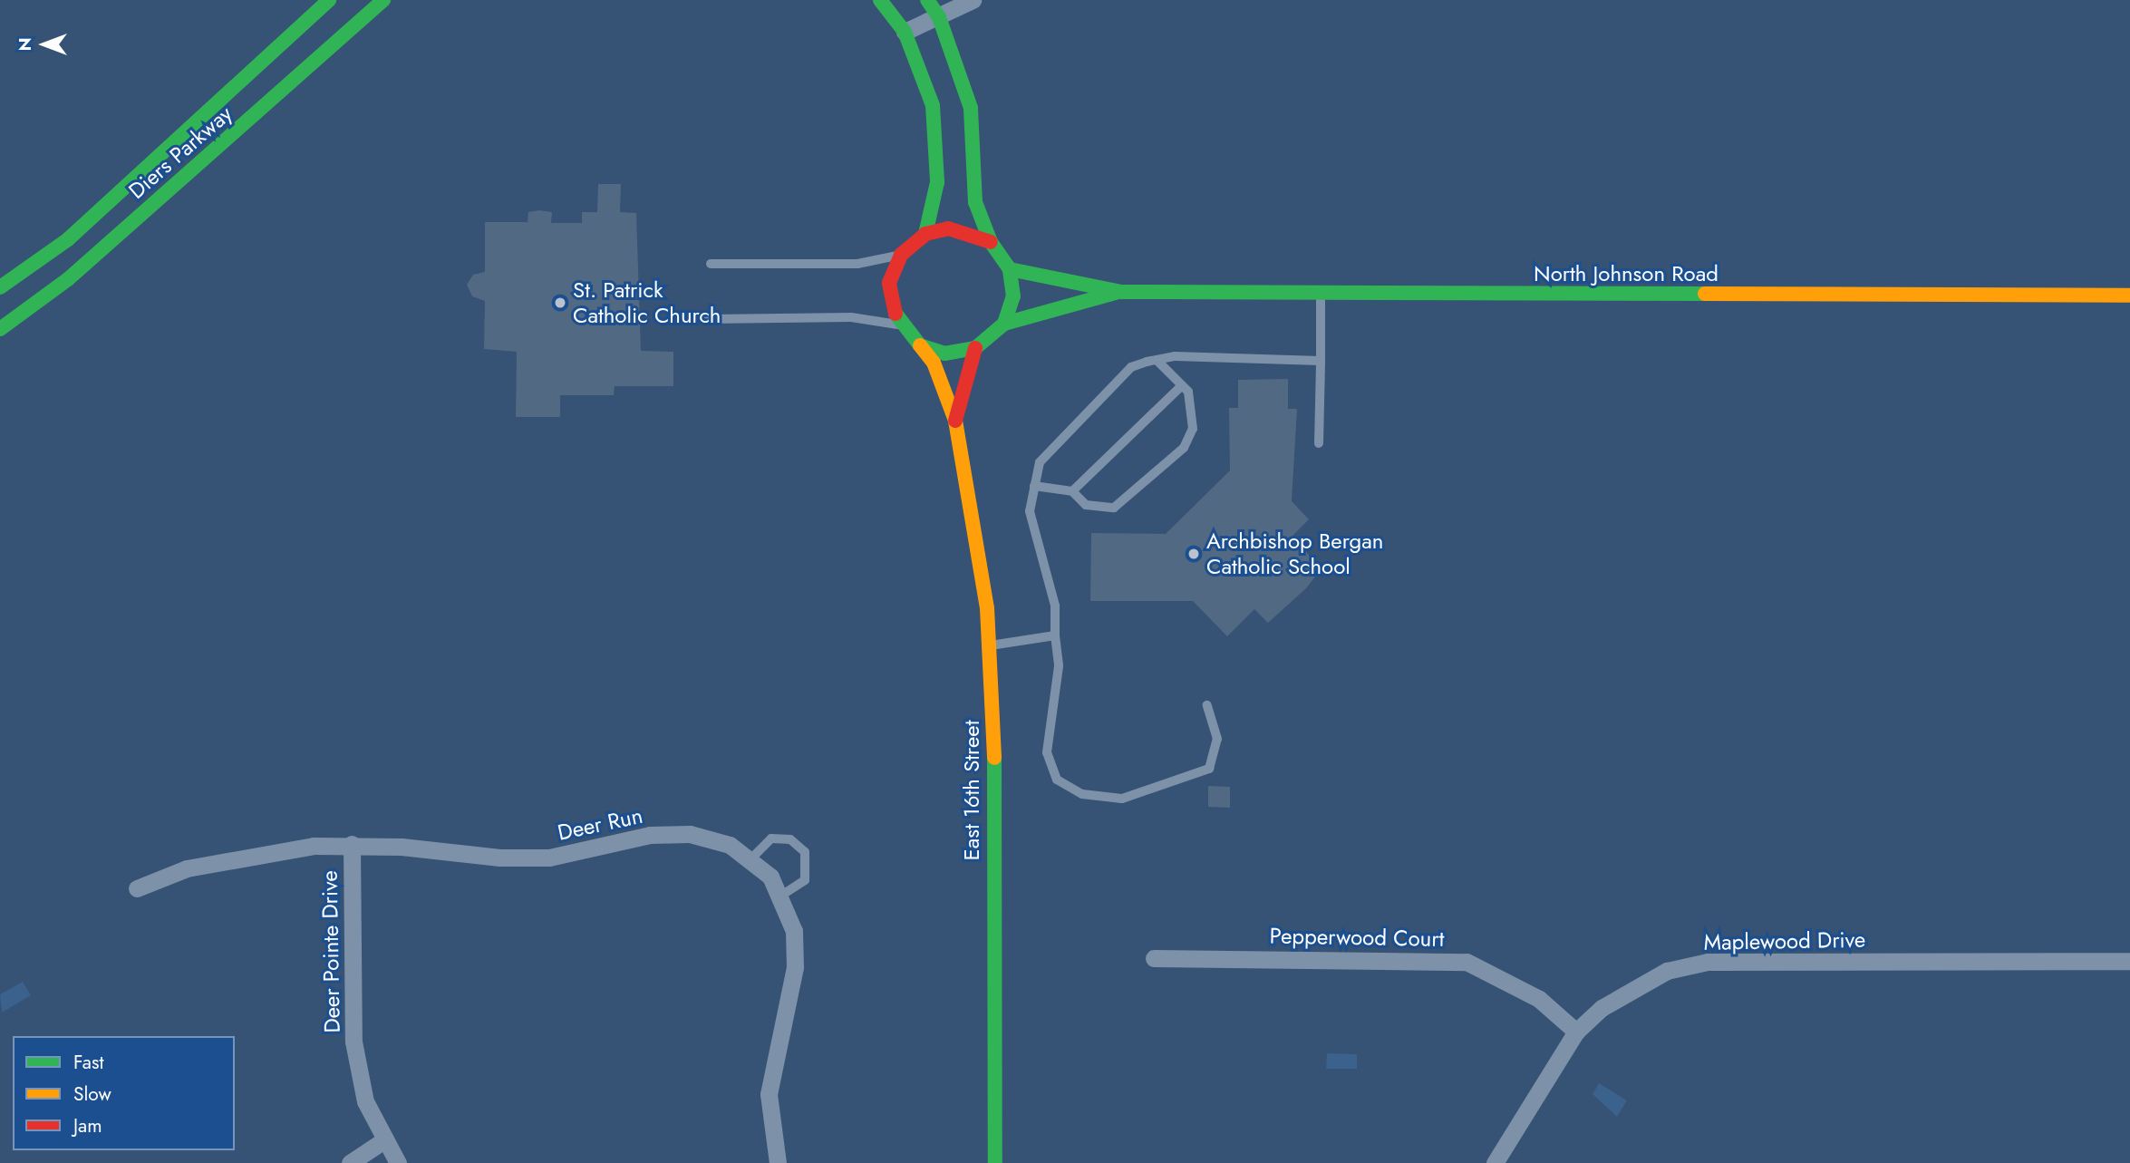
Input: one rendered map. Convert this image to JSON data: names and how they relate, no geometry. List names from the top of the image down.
{
  "streets": {
    "main road": ["Diers Parkway", "North Johnson Road", "East 16th Street"],
    "street": [
      "Deer Run",
      "Pepperwood Court",
      "Maplewood Drive",
      "Deer Pointe Drive"
    ]
  },
  "crossings": [
    ["North Johnson Road", "East 16th Street"],
    ["Deer Run", "Deer Pointe Drive"],
    ["Pepperwood Court", "Maplewood Drive"]
  ],
  "places": ["St. Patrick Catholic Church", "Archbishop Bergan Catholic School"],
  "legend": ["Fast", "Slow", "Jam"],
  "north": "left"
}
